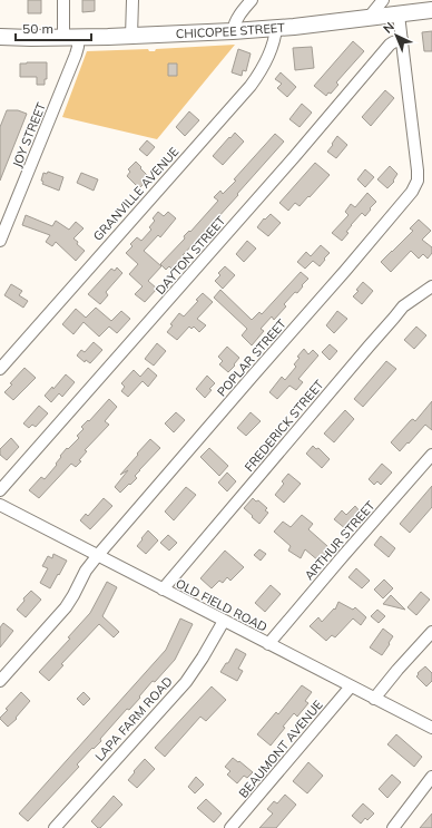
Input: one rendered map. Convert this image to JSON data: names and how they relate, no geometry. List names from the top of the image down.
{
  "streets": {
    "main road": ["CHICOPEE STREET"],
    "street": [
      "JOY STREET",
      "GRANVILLE AVENUE",
      "DAYTON STREET",
      "POPLAR STREET",
      "FREDERICK STREET",
      "ARTHUR STREET",
      "OLD FIELD ROAD",
      "LAPA FARM ROAD",
      "BEAUMONT AVENUE"
    ]
  },
  "crossings": [
    ["CHICOPEE STREET", "JOY STREET"],
    ["CHICOPEE STREET", "GRANVILLE AVENUE"],
    ["CHICOPEE STREET", "POPLAR STREET"],
    ["DAYTON STREET", "POPLAR STREET"],
    ["POPLAR STREET", "OLD FIELD ROAD"],
    ["FREDERICK STREET", "OLD FIELD ROAD"],
    ["ARTHUR STREET", "OLD FIELD ROAD"],
    ["OLD FIELD ROAD", "LAPA FARM ROAD"],
    ["OLD FIELD ROAD", "BEAUMONT AVENUE"]
  ],
  "scale_bar": "50 m",
  "north": "top left"
}
